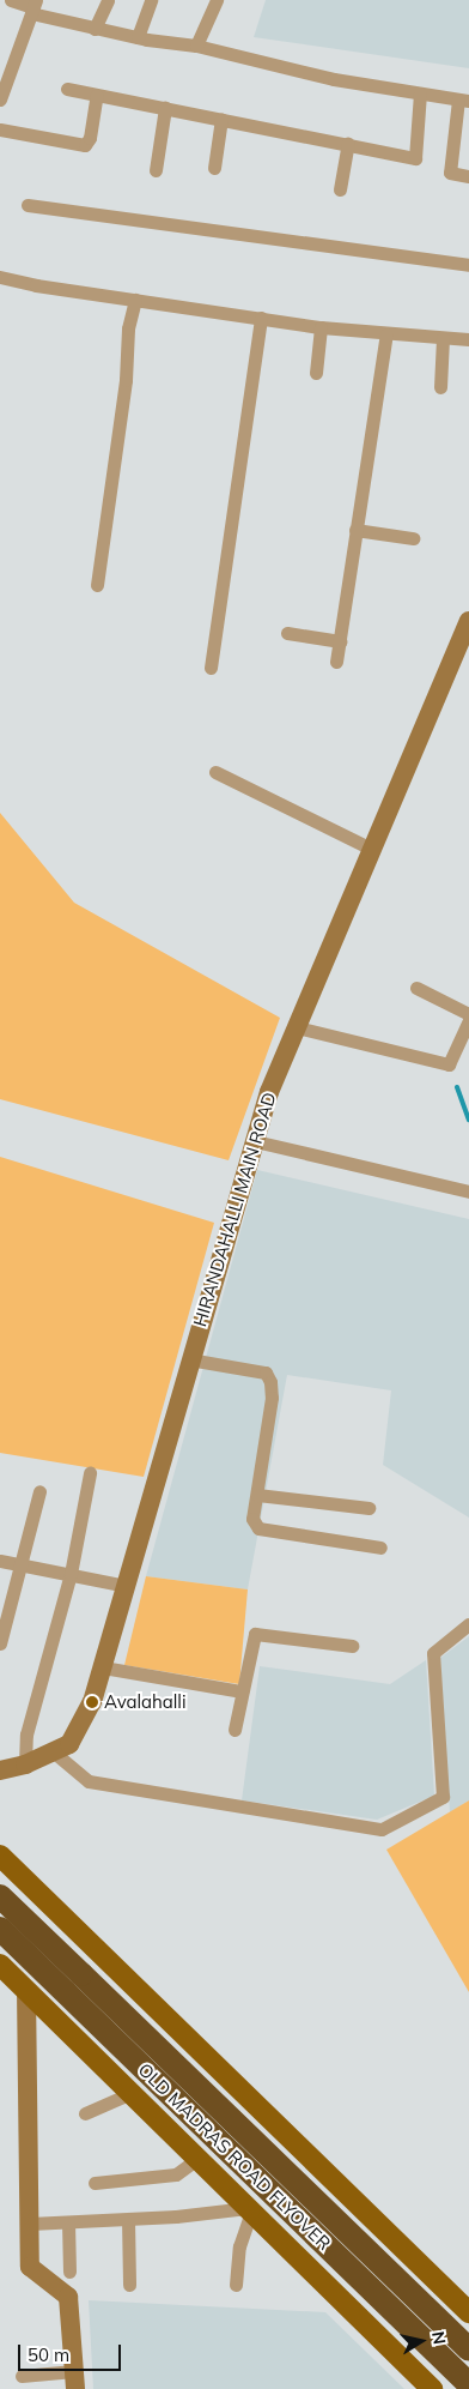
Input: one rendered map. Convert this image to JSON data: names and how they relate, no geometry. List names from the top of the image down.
{
  "streets": {
    "highway": ["OLD MADRAS ROAD FLYOVER"],
    "main road": ["HIRANDAHALLI MAIN ROAD"]
  },
  "places": ["Avalahalli"],
  "scale_bar": "50 m",
  "north": "right"
}
